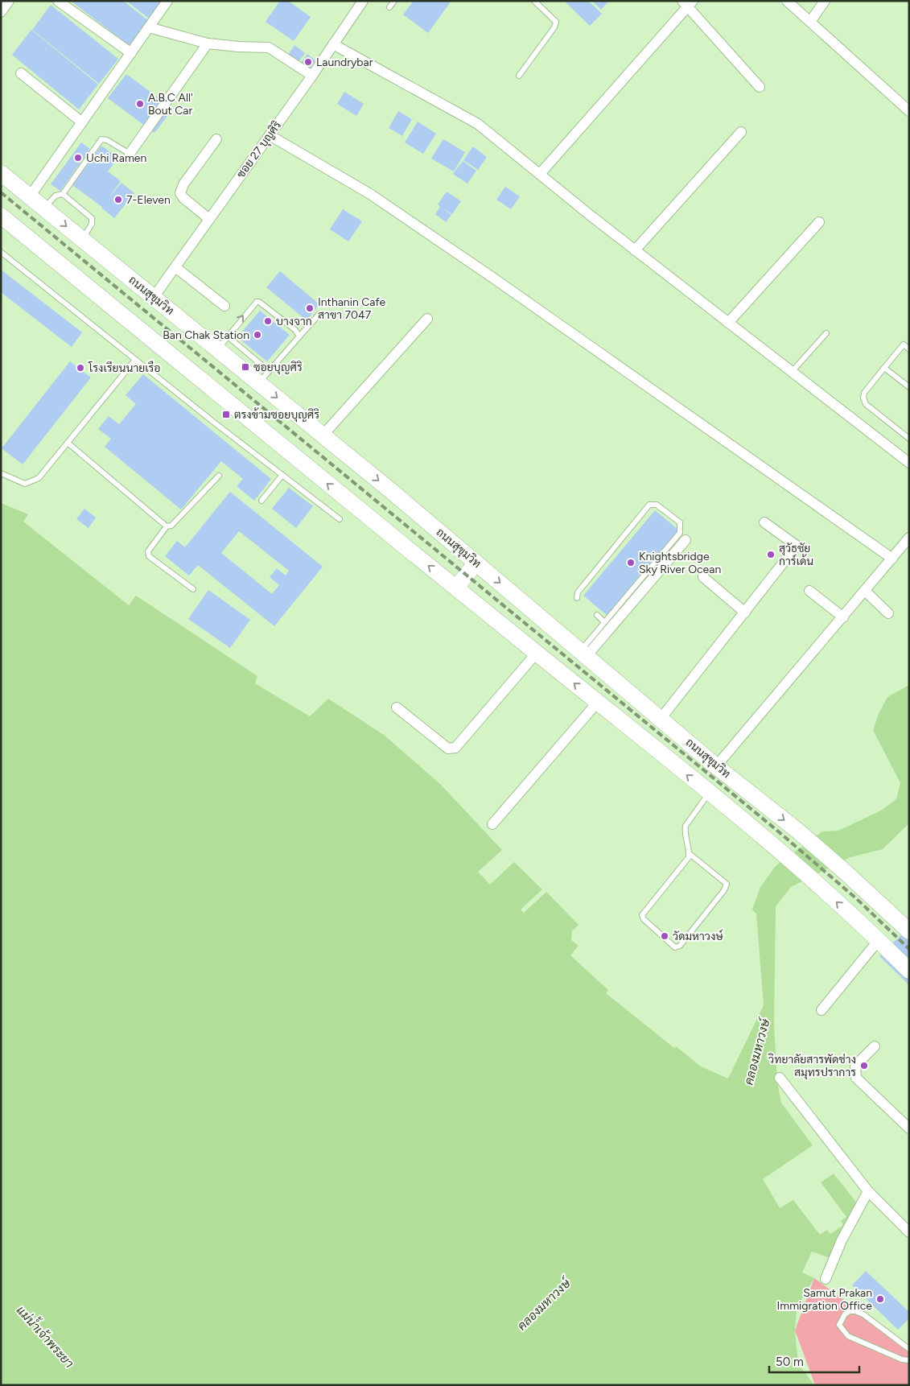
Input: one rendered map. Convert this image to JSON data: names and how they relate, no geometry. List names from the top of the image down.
{
  "streets": {
    "highway": ["ถนนสุขุมวิท"],
    "street": ["ซอย 27 บุญศิริ"]
  },
  "crossings": [
    ["ซอย 27 บุญศิริ", "ถนนสุขุมวิท"]
  ],
  "water": ["คลองมหาวงษ์", "แม่น้ำเจ้าพระยา"],
  "places": {
    "other": [
      "Laundrybar",
      "A.B.C All' Bout Car",
      "Uchi Ramen",
      "7-Eleven",
      "Inthanin Cafe สาขา 7047",
      "บางจาก",
      "Ban Chak Station",
      "โรงเรียนนายเรือ",
      "สุวัธชัย การ์เด้น",
      "Knightsbridge Sky River Ocean",
      "วัดมหาวงษ์",
      "วิทยาลัยสารพัดช่าง สมุทรปราการ",
      "Samut Prakan Immigration Office"
    ],
    "transit": ["ซอยบุญศิริ", "ตรงข้ามซอยบุญศิริ"]
  },
  "scale_bar": "50 m"
}
